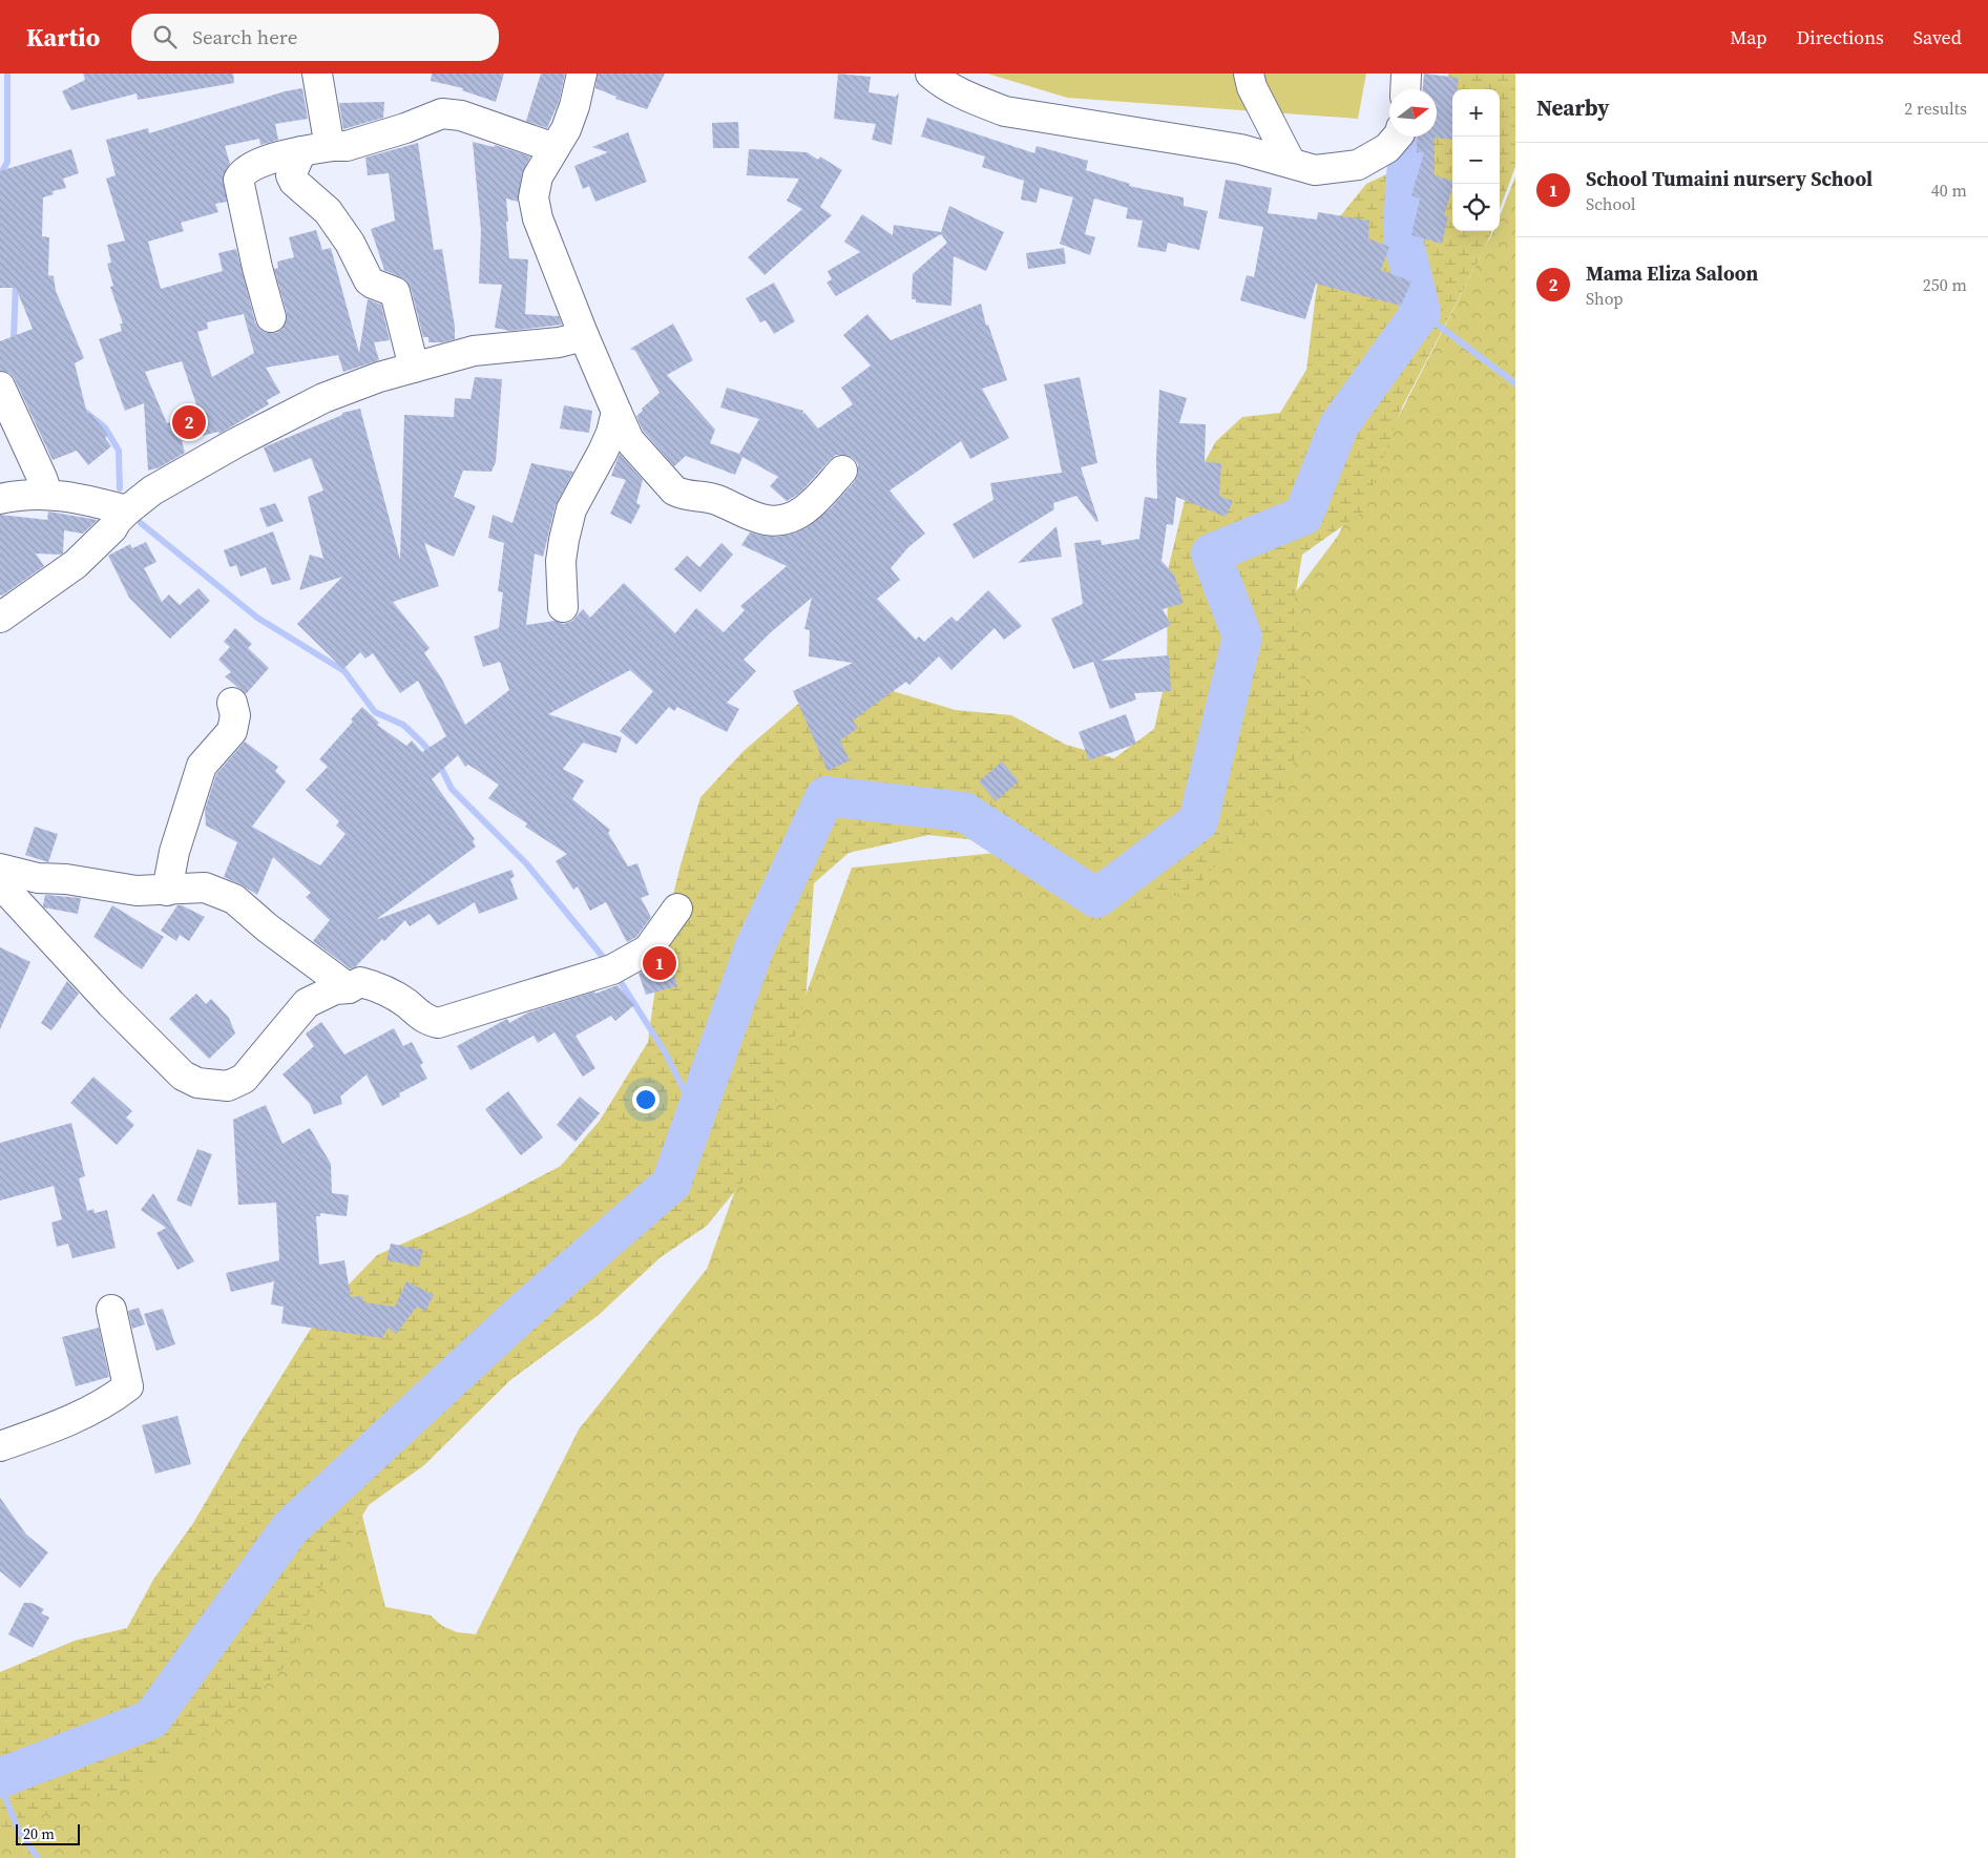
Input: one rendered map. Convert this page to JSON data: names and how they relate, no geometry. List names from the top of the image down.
{
  "scale_bar": "20 m",
  "north": "right",
  "page": {
    "header": "Kartio",
    "search": "Search here",
    "nav": ["Map", "Directions", "Saved"],
    "heading": ["Nearby", "2 results"],
    "map_buttons": ["+", "−"],
    "list": [
      {
        "mark": "1",
        "name": "School Tumaini nursery School",
        "note": "School",
        "value": "40 m"
      },
      {
        "mark": "2",
        "name": "Mama Eliza Saloon",
        "note": "Shop",
        "value": "250 m"
      }
    ],
    "pins": ["2", "1"],
    "scale": "20 m"
  }
}
